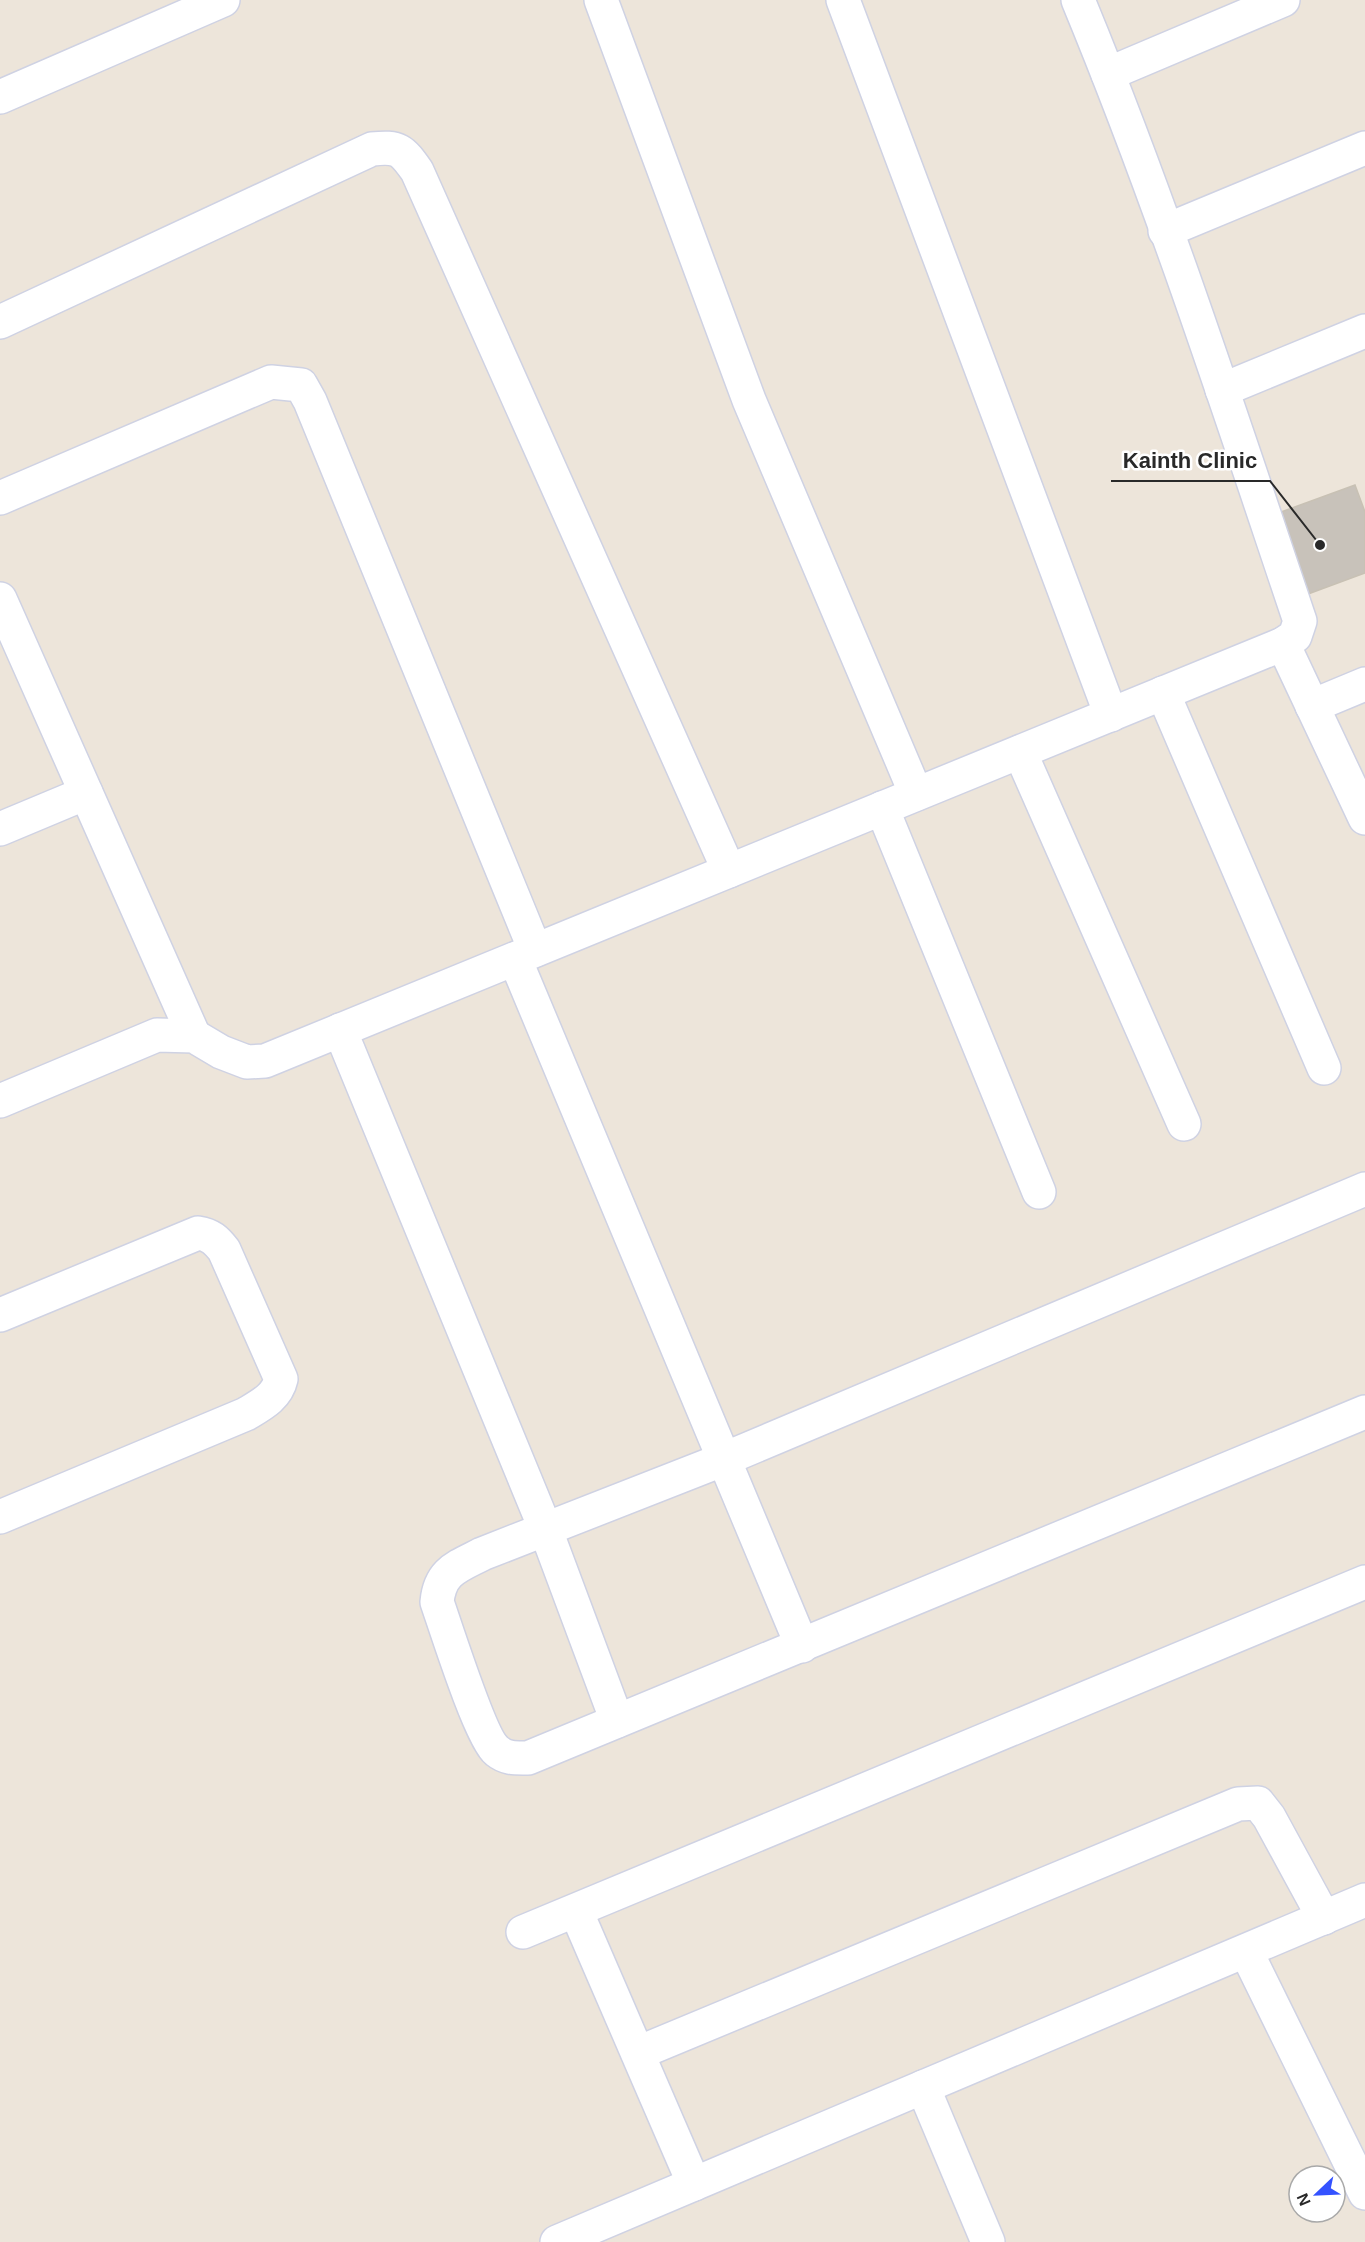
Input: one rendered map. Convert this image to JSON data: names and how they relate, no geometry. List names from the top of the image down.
{
  "places": ["Kainth Clinic"],
  "north": "bottom left"
}
